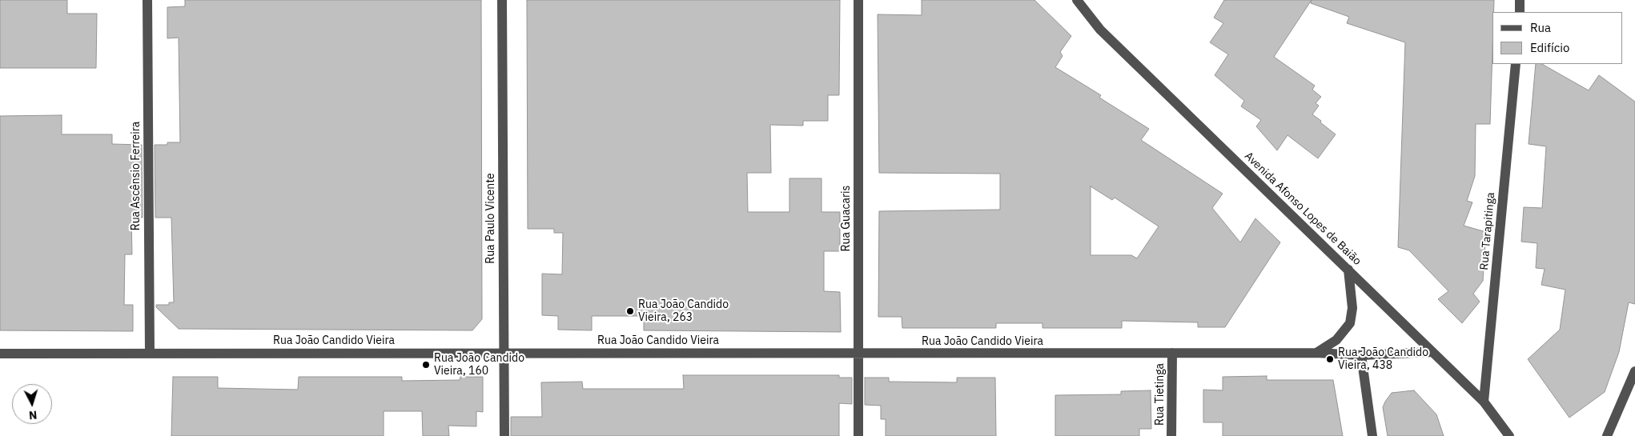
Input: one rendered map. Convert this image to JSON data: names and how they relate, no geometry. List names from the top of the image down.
{
  "streets": {
    "street": [
      "Rua Ascênsio Ferreira",
      "Avenida Afonso Lopes de Baião",
      "Rua Paulo Vicente",
      "Rua Guacaris",
      "Rua Tarapitinga",
      "Rua João Candido Vieira",
      "Rua Tietinga"
    ]
  },
  "crossings": [
    ["Rua Ascênsio Ferreira", "Rua João Candido Vieira"],
    ["Avenida Afonso Lopes de Baião", "Rua Tarapitinga"],
    ["Avenida Afonso Lopes de Baião", "Rua João Candido Vieira"],
    ["Rua Paulo Vicente", "Rua João Candido Vieira"],
    ["Rua Guacaris", "Rua João Candido Vieira"],
    ["Rua João Candido Vieira", "Rua Tietinga"]
  ],
  "places": ["Rua João Candido Vieira, 263", "Rua João Candido Vieira, 438", "Rua João Candido Vieira, 160"],
  "legend": ["Rua", "Edifício"],
  "north": "bottom"
}
